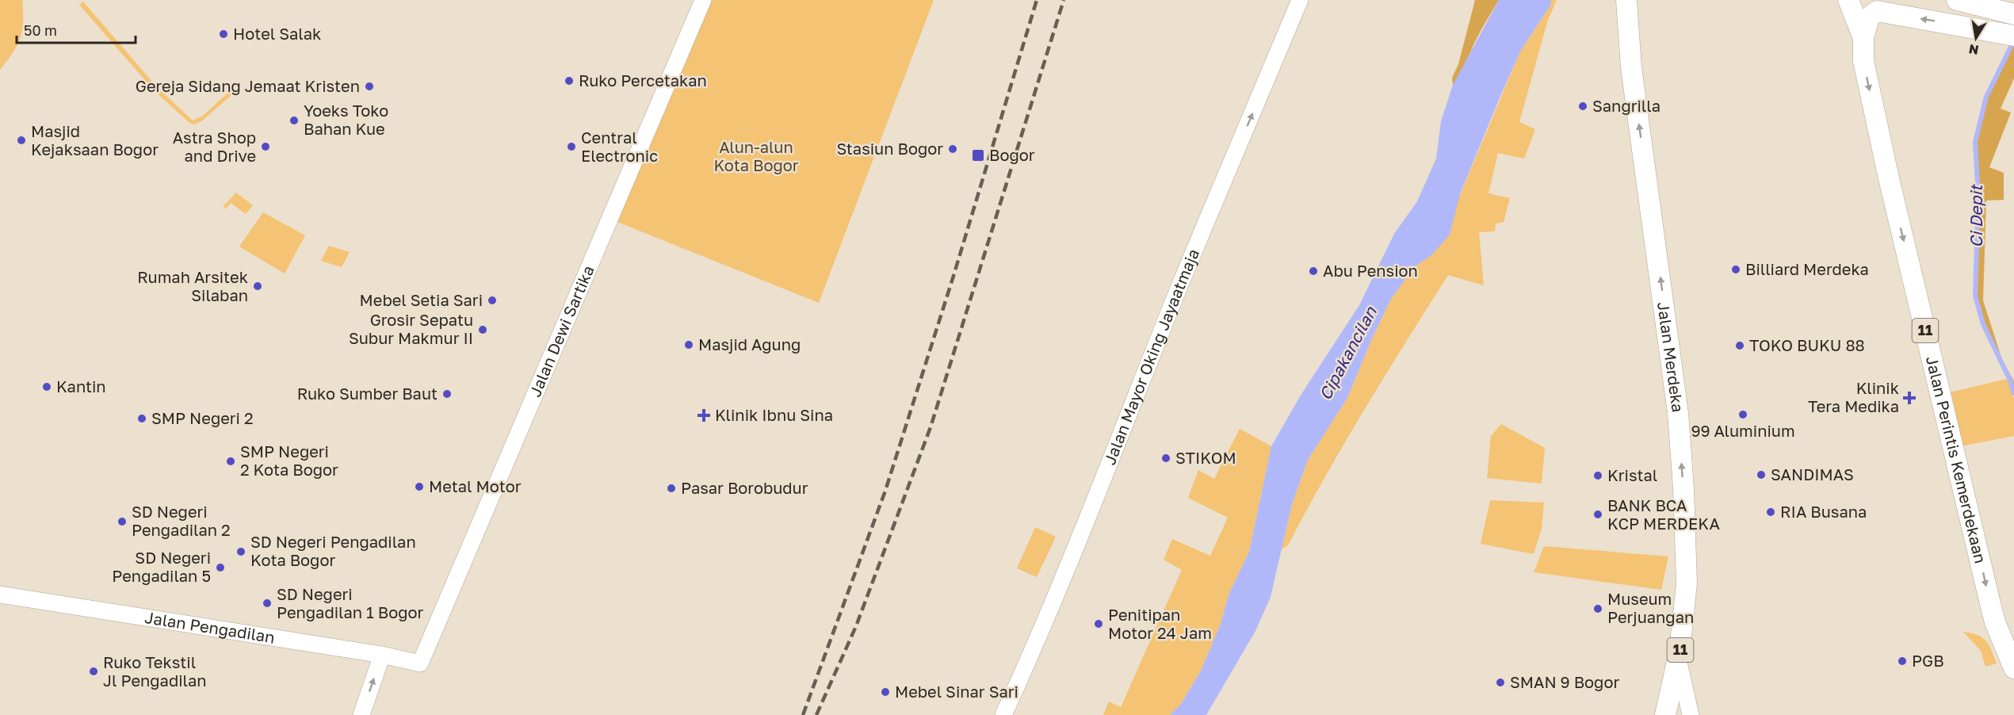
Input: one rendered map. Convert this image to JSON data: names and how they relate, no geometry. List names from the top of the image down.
{
  "streets": {
    "main road": ["11", "Jalan Merdeka", "Jalan Perintis Kemerdekaan"],
    "street": ["Jalan Dewi Sartika", "Jalan Mayor Oking Jayaatmaja", "Jalan Pengadilan"]
  },
  "crossings": [
    ["11", "Jalan Perintis Kemerdekaan"],
    ["Jalan Dewi Sartika", "Jalan Pengadilan"]
  ],
  "one_way": ["Jalan Mayor Oking Jayaatmaja", "Jalan Merdeka", "Jalan Perintis Kemerdekaan"],
  "water": ["Ci Depit", "Cipakancilan"],
  "parks": ["Alun-alun Kota Bogor"],
  "places": {
    "other": [
      "Hotel Salak",
      "Ruko Percetakan",
      "Gereja Sidang Jemaat Kristen",
      "Sangrilla",
      "Yoeks Toko Bahan Kue",
      "Masjid Kejaksaan Bogor",
      "Astra Shop and Drive",
      "Central Electronic",
      "Stasiun Bogor",
      "Billiard Merdeka",
      "Abu Pension",
      "Rumah Arsitek Silaban",
      "Mebel Setia Sari",
      "Grosir Sepatu Subur Makmur II",
      "Masjid Agung",
      "TOKO BUKU 88",
      "Kantin",
      "Ruko Sumber Baut",
      "99 Aluminium",
      "SMP Negeri 2",
      "STIKOM",
      "SMP Negeri 2 Kota Bogor",
      "SANDIMAS",
      "Kristal",
      "Metal Motor",
      "Pasar Borobudur",
      "RIA Busana",
      "BANK BCA KCP MERDEKA",
      "SD Negeri Pengadilan 2",
      "SD Negeri Pengadilan Kota Bogor",
      "SD Negeri Pengadilan 5",
      "SD Negeri Pengadilan 1 Bogor",
      "Museum Perjuangan",
      "Penitipan Motor 24 Jam",
      "PGB",
      "Ruko Tekstil Jl Pengadilan",
      "SMAN 9 Bogor",
      "Mebel Sinar Sari"
    ],
    "transit": ["Bogor"],
    "health": ["Klinik Tera Medika", "Klinik Ibnu Sina"]
  },
  "scale_bar": "50 m",
  "north": "bottom"
}
